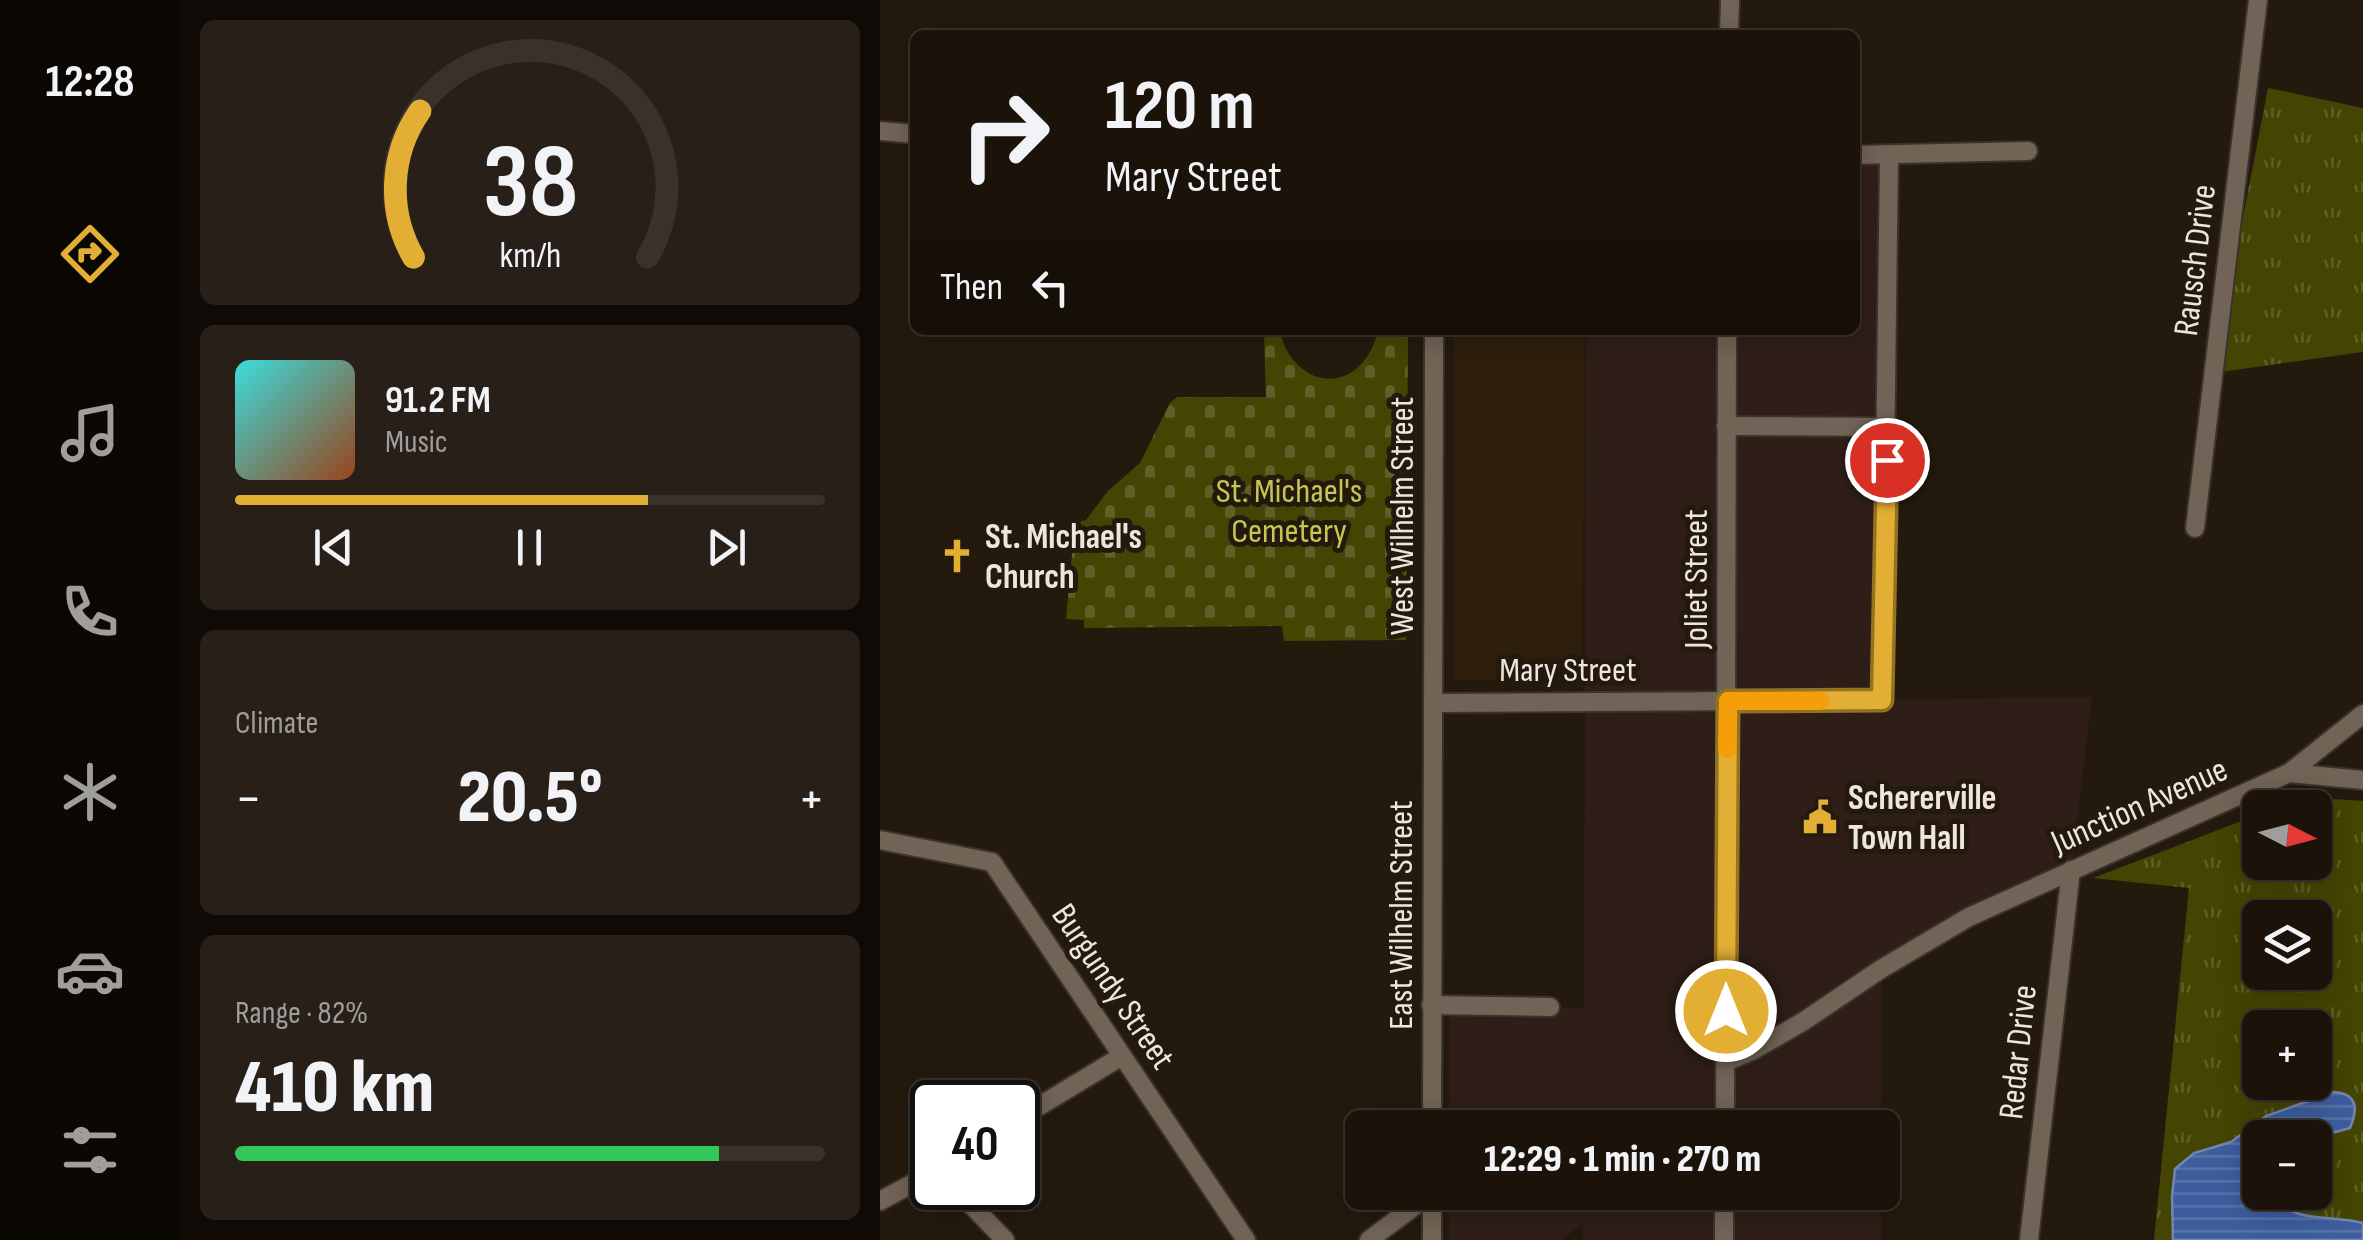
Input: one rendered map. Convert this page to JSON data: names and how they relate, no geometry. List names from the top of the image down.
{
  "streets": {
    "street": [
      "Rausch Drive",
      "West Wilhelm Street",
      "Joliet Street",
      "Mary Street",
      "Junction Avenue",
      "East Wilhelm Street",
      "Burgundy Street",
      "Redar Drive"
    ]
  },
  "crossings": [
    ["West Wilhelm Street", "Mary Street"],
    ["West Wilhelm Street", "East Wilhelm Street"],
    ["Joliet Street", "Mary Street"],
    ["Joliet Street", "Junction Avenue"],
    ["Mary Street", "East Wilhelm Street"],
    ["Junction Avenue", "Redar Drive"]
  ],
  "parks": ["St. Michael's Cemetery"],
  "places": {
    "church": ["St. Michael's Church"],
    "public building": ["Schererville Town Hall"]
  },
  "north": "right",
  "page": {
    "tabs": "12:28",
    "turn": ["120 m", "Mary Street"],
    "then": "Then",
    "song": ["91.2 FM", "Music"],
    "tile": [
      "Climate",
      ["Range · 82%", "410 km"]
    ],
    "heat": ["−", "20.5°", "+"],
    "map_buttons": ["+", "−"],
    "limit": "40",
    "trip": "12:29 · 1 min · 270 m",
    "gauge": ["38", "km/h"]
  }
}
